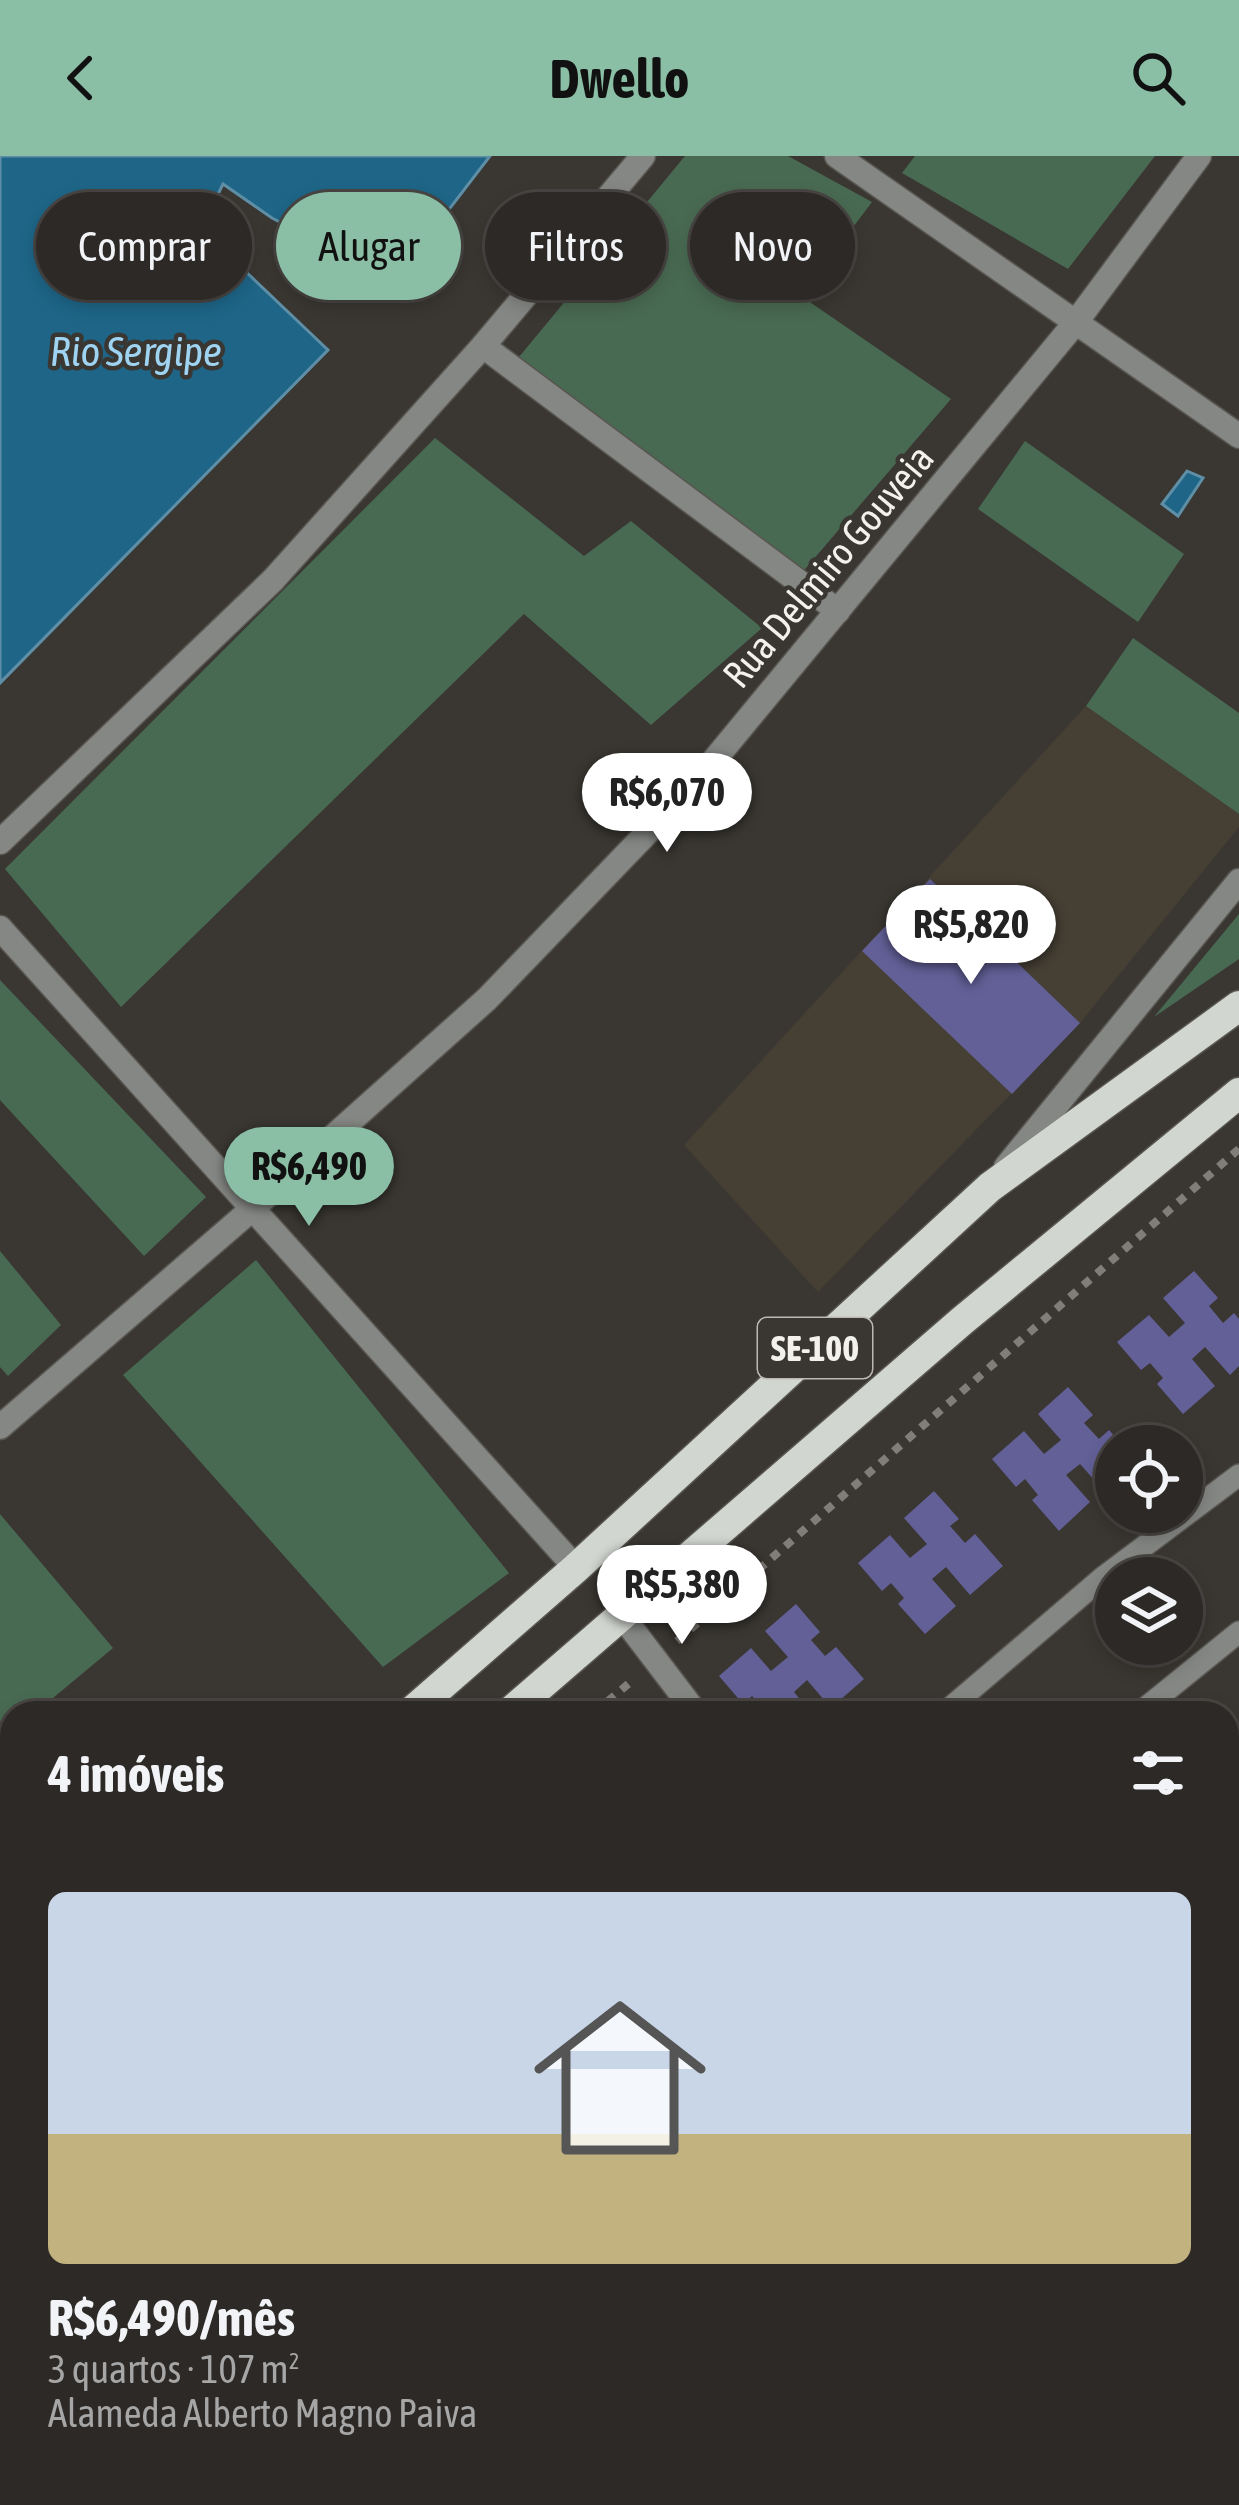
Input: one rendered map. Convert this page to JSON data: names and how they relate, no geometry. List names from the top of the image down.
{
  "streets": {
    "main road": ["SE-100"],
    "street": ["Rua Delmiro Gouveia"]
  },
  "water": ["Rio Sergipe"],
  "page": {
    "header": "Dwello",
    "chip": [
      "Comprar",
      "Alugar",
      "Filtros",
      "Novo"
    ],
    "price": [
      "R$6,070",
      "R$5,820",
      "R$6,490",
      "R$5,380"
    ],
    "heading": "4 imóveis",
    "list": [
      {
        "name": "R$6,490/mês",
        "note": "3 quartos · 107 m² · Alameda Alberto Magno Paiva"
      }
    ]
  }
}
